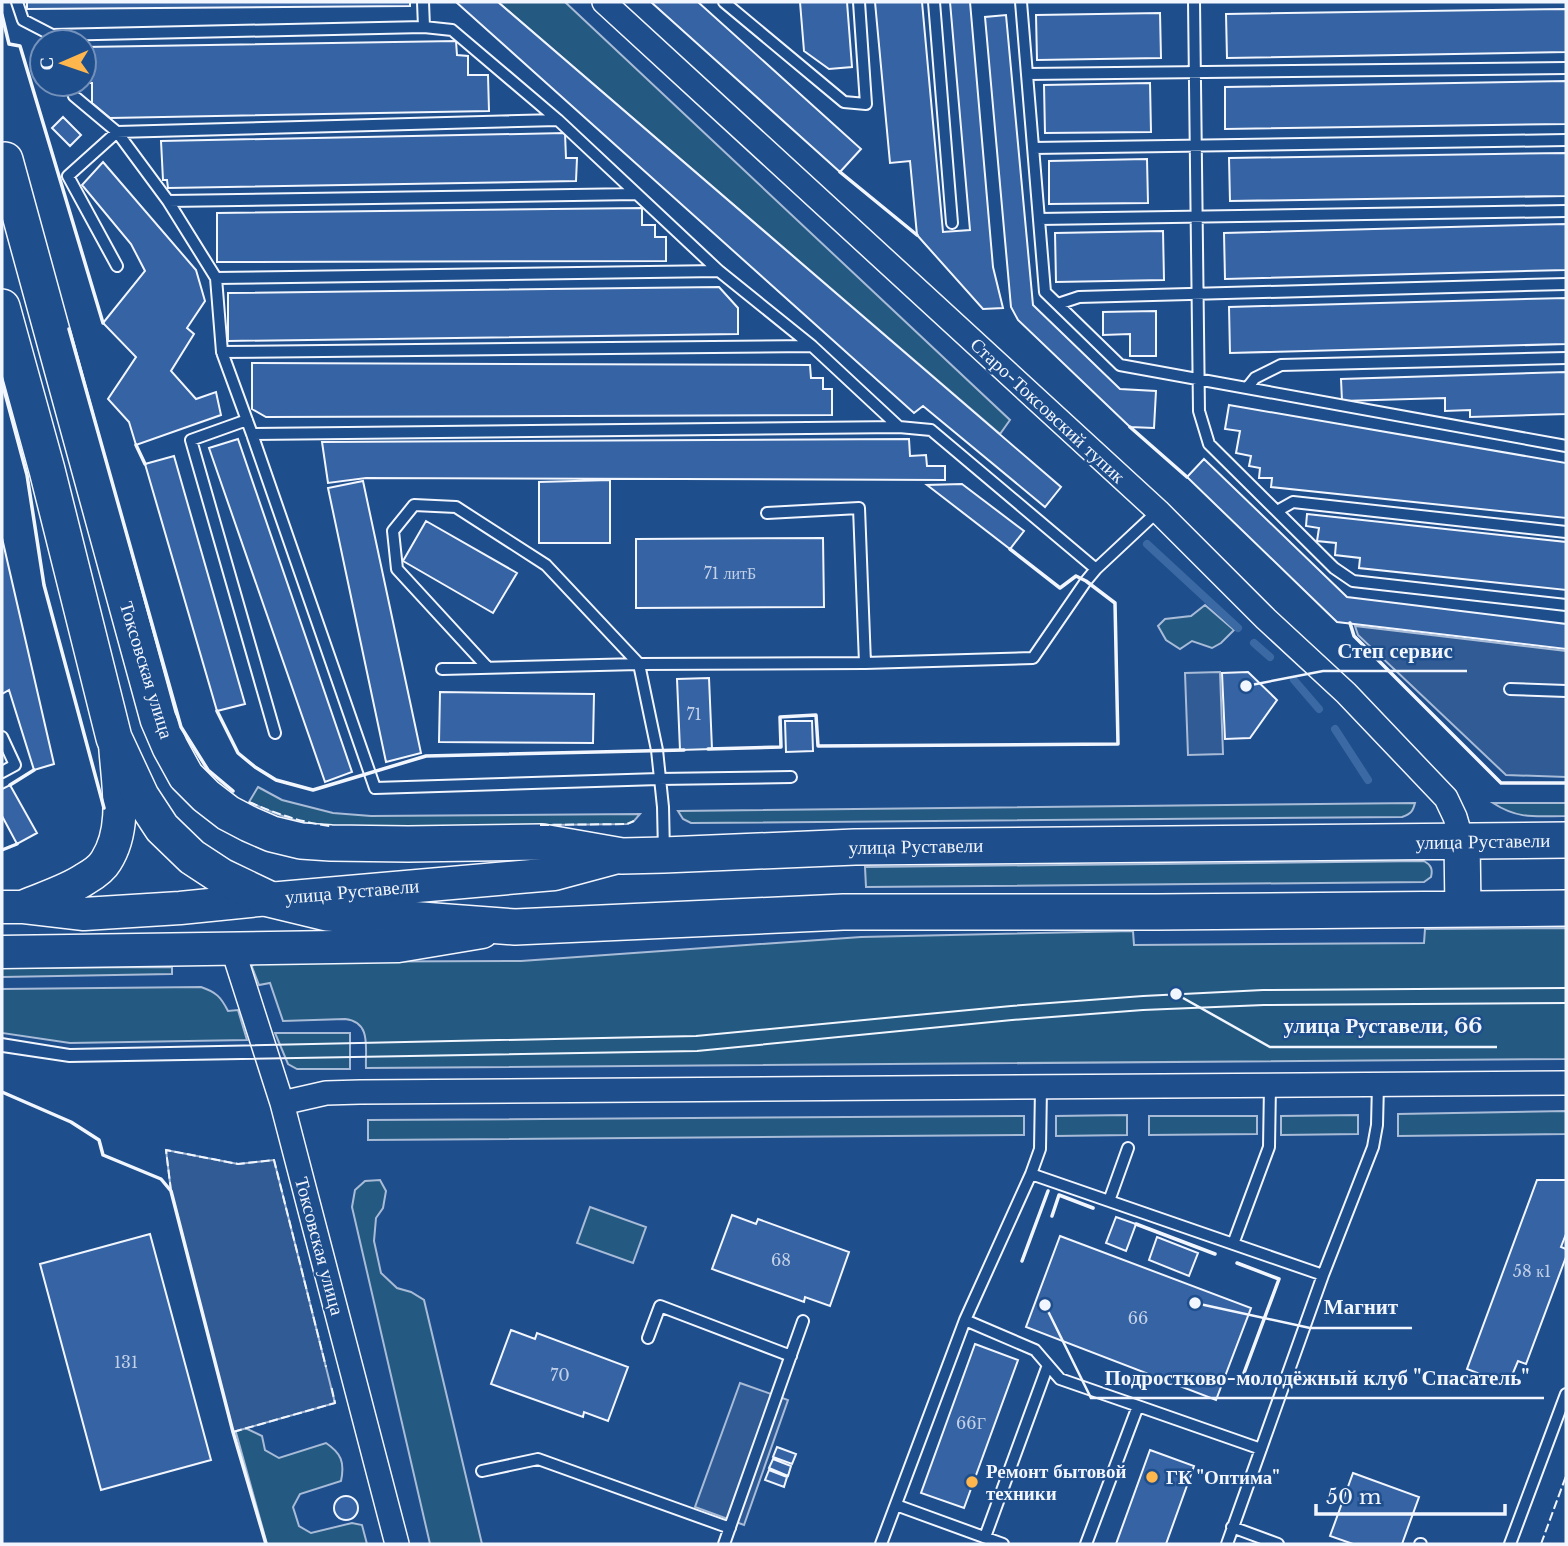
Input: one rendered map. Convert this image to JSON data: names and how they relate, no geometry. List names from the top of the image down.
{
  "streets": {
    "main road": ["Токсовская улица", "улица Руставели"],
    "street": ["Старо-Токсовский тупик"]
  },
  "crossings": [
    ["Старо-Токсовский тупик", "улица Руставели"],
    ["Токсовская улица", "улица Руставели"]
  ],
  "places": [
    "Степ сервис",
    "улица Руставели, 66",
    "Магнит",
    "Подростково-молодёжный клуб \"Спасатель\"",
    "ГК \"Оптима\"",
    "Ремонт бытовой техники"
  ],
  "house_numbers": [
    "71 литБ",
    "71",
    "68",
    "58 к1",
    "66",
    "131",
    "70",
    "66Г"
  ],
  "scale_bar": "50 m",
  "north": "left"
}
